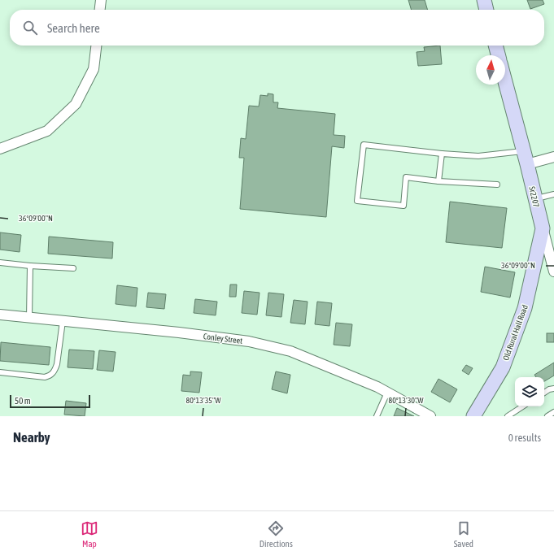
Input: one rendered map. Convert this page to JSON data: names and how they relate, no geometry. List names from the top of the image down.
{
  "streets": {
    "main road": ["Sr2207", "Old Rural Hall Road"],
    "street": ["Conley Street"]
  },
  "crossings": [
    ["Sr2207", "Old Rural Hall Road"]
  ],
  "scale_bar": "50 m",
  "north": "top",
  "page": {
    "search": "Search here",
    "scale": "50 m",
    "heading": ["Nearby", "0 results"],
    "nav": ["Map", "Directions", "Saved"]
  },
  "coordinates": ["36°09'00\"N", "80°13'35\"W", "80°13'30\"W"]
}
